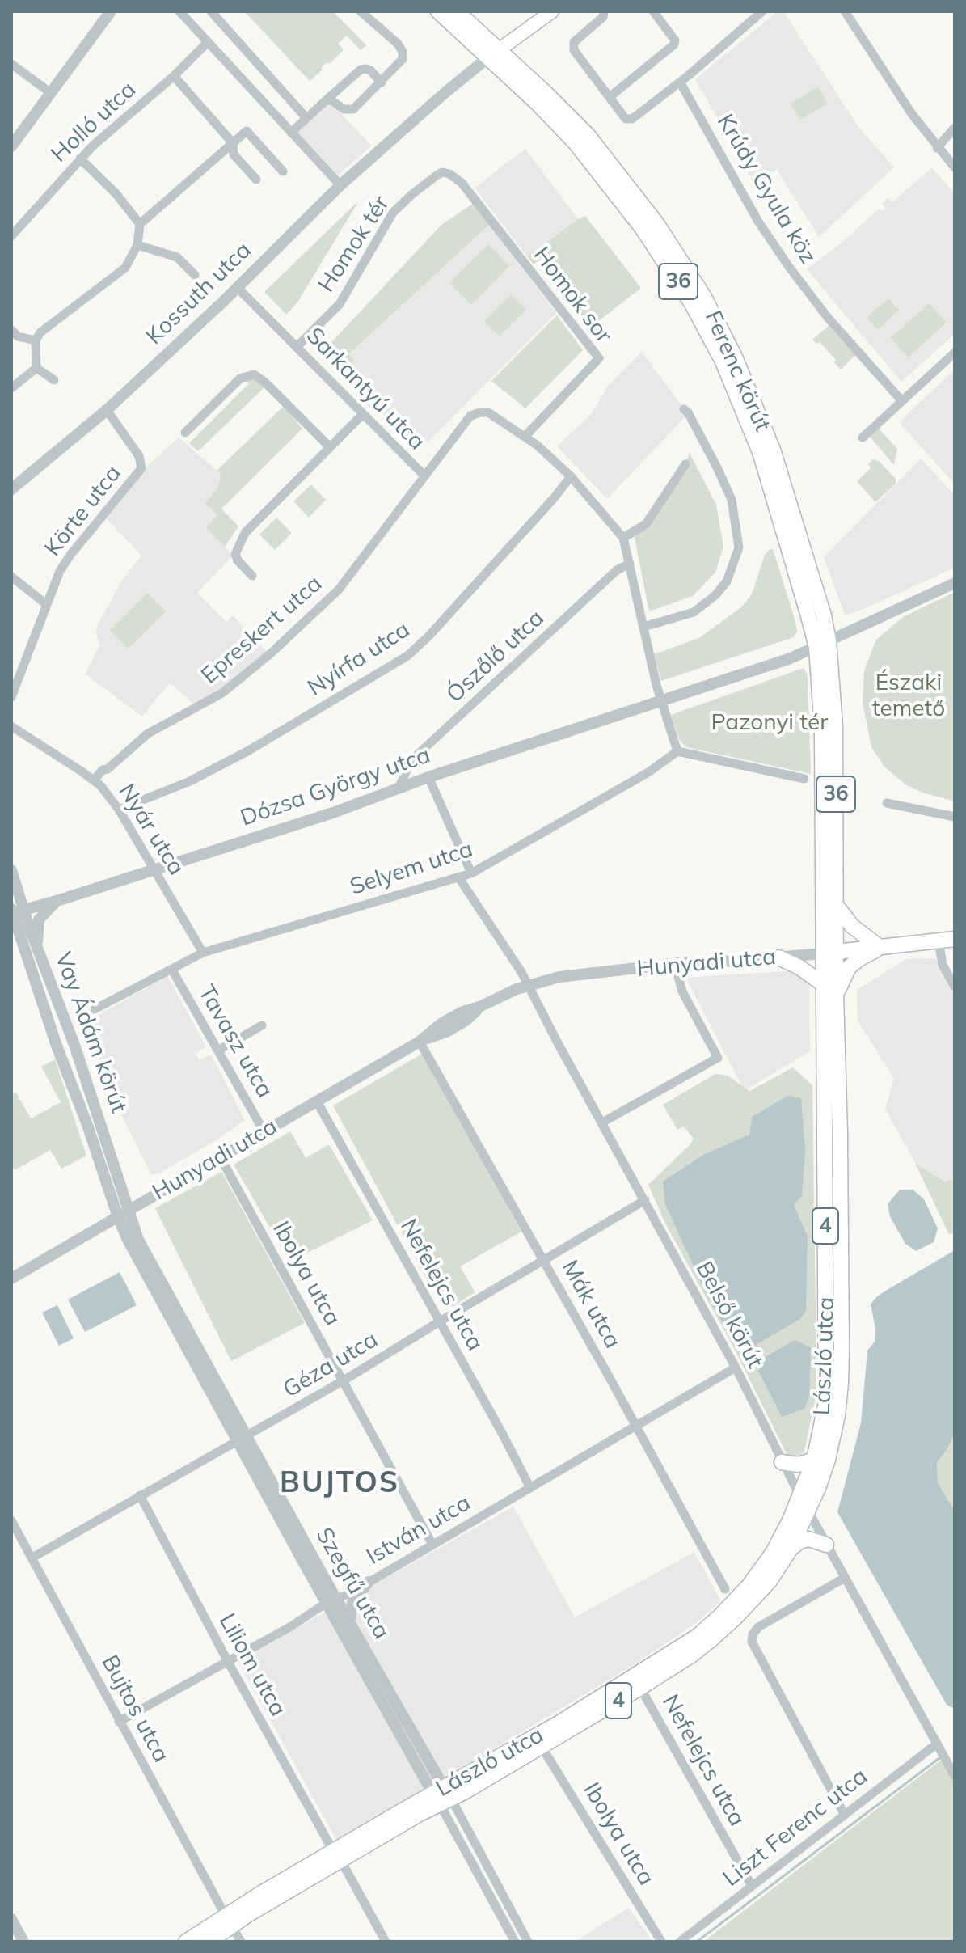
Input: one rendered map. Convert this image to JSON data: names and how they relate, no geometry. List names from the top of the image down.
{
  "streets": {
    "main road": [
      "36",
      "Ferenc körút",
      "Hunyadi utca",
      "4",
      "László utca"
    ],
    "street": [
      "Holló utca",
      "Krúdy Gyula köz",
      "Homok tér",
      "Kossuth utca",
      "Homok sor",
      "Sarkantyú utca",
      "Körte utca",
      "Epreskert utca",
      "Ószőlő utca",
      "Nyírfa utca",
      "Dózsa György utca",
      "Nyár utca",
      "Selyem utca",
      "Vay Ádám körút",
      "Tavasz utca",
      "Ibolya utca",
      "Nefelejcs utca",
      "Mák utca",
      "Belső körút",
      "Géza utca",
      "István utca",
      "Szegfű utca",
      "Liliom utca",
      "Bujtos utca",
      "Liszt Ferenc utca"
    ]
  },
  "crossings": [
    ["Homok tér", "Homok sor"],
    ["Homok tér", "Sarkantyú utca"],
    ["36", "Kossuth utca"],
    ["36", "Ferenc körút"],
    ["36", "Hunyadi utca"],
    ["36", "László utca"],
    ["Kossuth utca", "Ferenc körút"],
    ["Kossuth utca", "Sarkantyú utca"],
    ["Kossuth utca", "Körte utca"],
    ["Homok sor", "Sarkantyú utca"],
    ["Sarkantyú utca", "Epreskert utca"],
    ["Sarkantyú utca", "Ószőlő utca"],
    ["Sarkantyú utca", "Nyírfa utca"],
    ["Sarkantyú utca", "Dózsa György utca"],
    ["Epreskert utca", "Nyár utca"],
    ["Ószőlő utca", "Dózsa György utca"],
    ["Nyírfa utca", "Nyár utca"],
    ["Dózsa György utca", "Nyár utca"],
    ["Dózsa György utca", "Vay Ádám körút"],
    ["Nyár utca", "Selyem utca"],
    ["Selyem utca", "Tavasz utca"],
    ["Selyem utca", "Belső körút"],
    ["Hunyadi utca", "Vay Ádám körút"],
    ["Hunyadi utca", "Tavasz utca"],
    ["Hunyadi utca", "4"],
    ["Hunyadi utca", "Ibolya utca"],
    ["Hunyadi utca", "Nefelejcs utca"],
    ["Hunyadi utca", "Mák utca"],
    ["Hunyadi utca", "Belső körút"],
    ["Hunyadi utca", "László utca"],
    ["Hunyadi utca", "Szegfű utca"],
    ["Vay Ádám körút", "Szegfű utca"],
    ["4", "László utca"],
    ["4", "Bujtos utca"],
    ["Ibolya utca", "László utca"],
    ["Ibolya utca", "Géza utca"],
    ["Ibolya utca", "István utca"],
    ["Nefelejcs utca", "László utca"],
    ["Nefelejcs utca", "Géza utca"],
    ["Nefelejcs utca", "István utca"],
    ["Nefelejcs utca", "Liszt Ferenc utca"],
    ["Mák utca", "Géza utca"],
    ["Mák utca", "István utca"],
    ["Belső körút", "László utca"],
    ["Belső körút", "Géza utca"],
    ["Belső körút", "István utca"],
    ["Belső körút", "Liszt Ferenc utca"],
    ["László utca", "Szegfű utca"],
    ["László utca", "Liliom utca"],
    ["László utca", "Bujtos utca"],
    ["Géza utca", "Szegfű utca"],
    ["Géza utca", "Liliom utca"],
    ["Géza utca", "Bujtos utca"],
    ["István utca", "Szegfű utca"],
    ["István utca", "Liliom utca"],
    ["István utca", "Bujtos utca"]
  ],
  "districts": ["BUJTOS"],
  "parks": ["Északi temető", "Pazonyi tér"]
}
